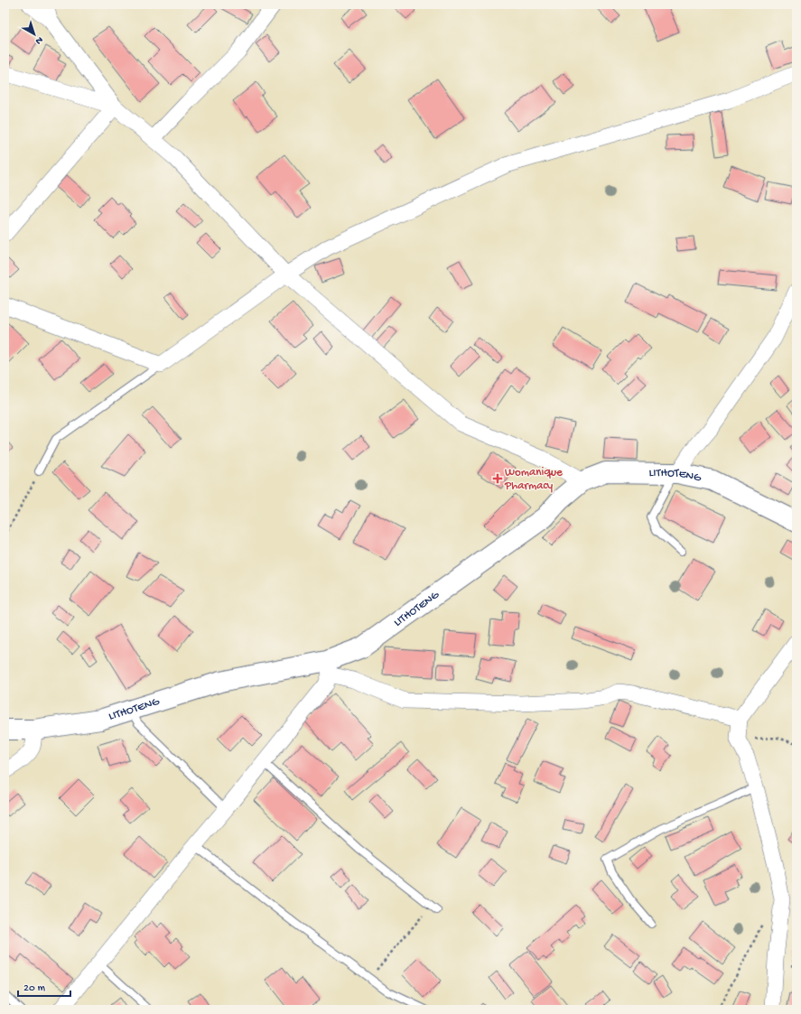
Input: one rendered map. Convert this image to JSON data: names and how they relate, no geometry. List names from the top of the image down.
{
  "streets": {
    "main road": ["LITHOTENG"]
  },
  "places": {
    "health": ["Womanique Pharmacy"]
  },
  "scale_bar": "20 m",
  "north": "bottom right"
}
